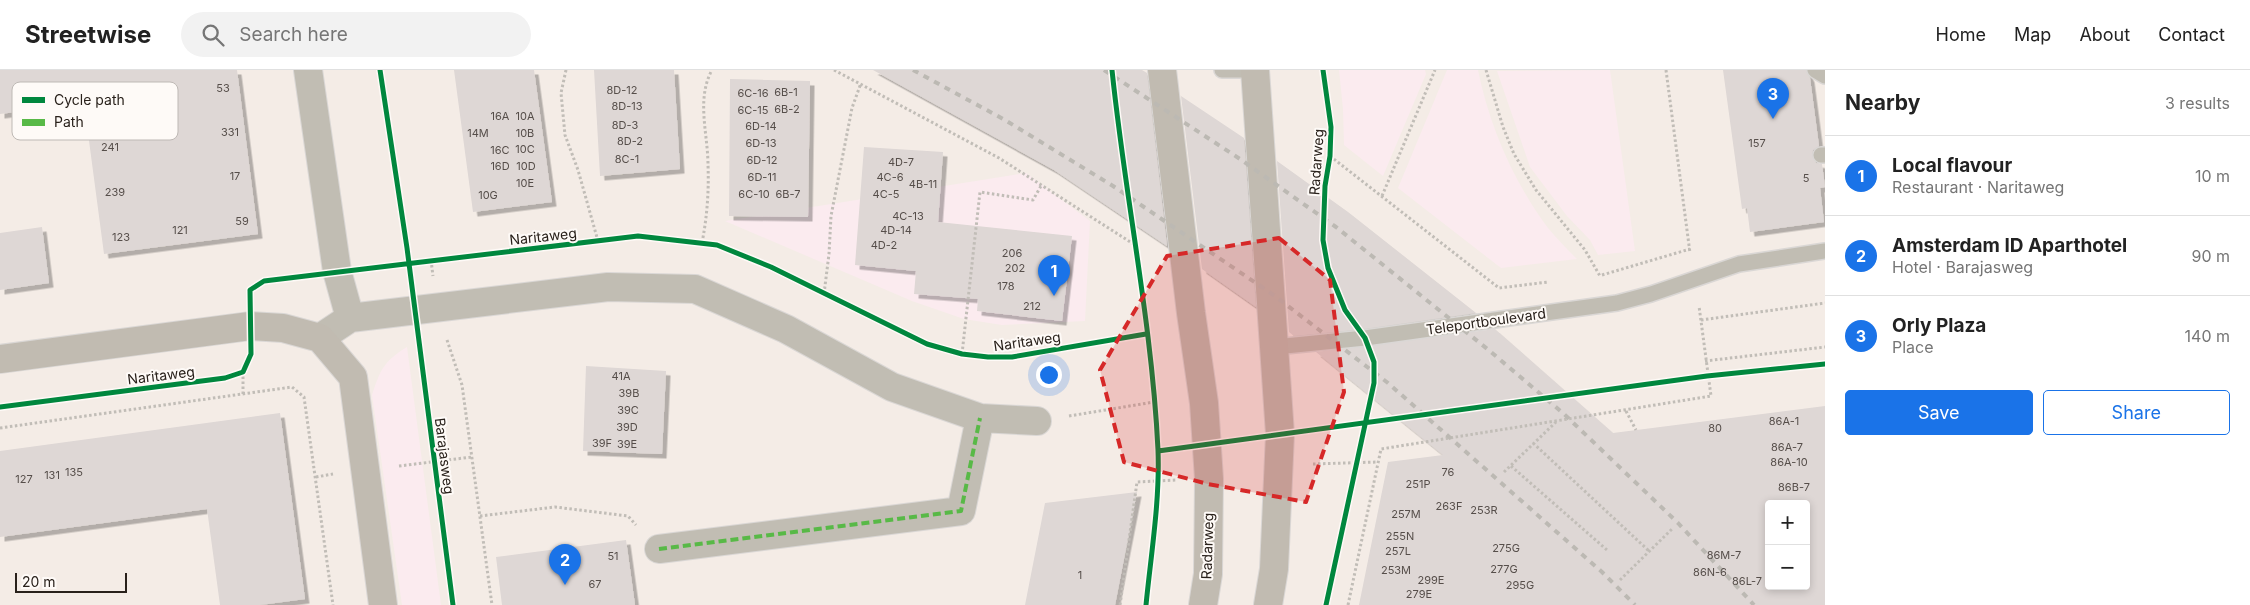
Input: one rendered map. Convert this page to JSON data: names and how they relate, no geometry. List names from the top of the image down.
{
  "streets": {
    "street": ["Radarweg"],
    "lane": ["Teleportboulevard"],
    "cycle path": ["Naritaweg", "Barajasweg"]
  },
  "house_numbers": [
    "53",
    "8D-12",
    "6B-1",
    "6C-16",
    "8D-13",
    "6B-2",
    "6C-15",
    "16A",
    "10A",
    "8D-3",
    "6D-14",
    "331",
    "14M",
    "10B",
    "8D-2",
    "6D-13",
    "157",
    "241",
    "10C",
    "16C",
    "8C-1",
    "6D-12",
    "4D-7",
    "16D",
    "10D",
    "17",
    "6D-11",
    "4C-6",
    "5",
    "10E",
    "4B-11",
    "239",
    "6C-10",
    "6B-7",
    "4C-5",
    "10G",
    "4C-13",
    "59",
    "121",
    "4D-14",
    "123",
    "4D-2",
    "206",
    "202",
    "178",
    "212",
    "41A",
    "39B",
    "39C",
    "86A-1",
    "39D",
    "80",
    "39F",
    "39E",
    "86A-7",
    "86A-10",
    "135",
    "76",
    "131",
    "127",
    "251P",
    "86B-7",
    "263F",
    "253R",
    "257M",
    "255N",
    "275G",
    "257L",
    "86M-7",
    "51",
    "277G",
    "253M",
    "86N-6",
    "1",
    "299E",
    "86L-7",
    "67",
    "295G",
    "279E"
  ],
  "legend": ["Cycle path", "Path"],
  "scale_bar": "20 m",
  "page": {
    "header": "Streetwise",
    "search": "Search here",
    "nav": [
      "Home",
      "Map",
      "About",
      "Contact"
    ],
    "heading": ["Nearby", "3 results"],
    "pins": ["3", "1", "2"],
    "list": [
      {
        "mark": "1",
        "name": "Local flavour",
        "note": "Restaurant · Naritaweg",
        "value": "10 m"
      },
      {
        "mark": "2",
        "name": "Amsterdam ID Aparthotel",
        "note": "Hotel · Barajasweg",
        "value": "90 m"
      },
      {
        "mark": "3",
        "name": "Orly Plaza",
        "note": "Place",
        "value": "140 m"
      }
    ],
    "buttons": ["Save", "Share"],
    "map_buttons": ["+", "−"],
    "scale": "20 m"
  }
}
